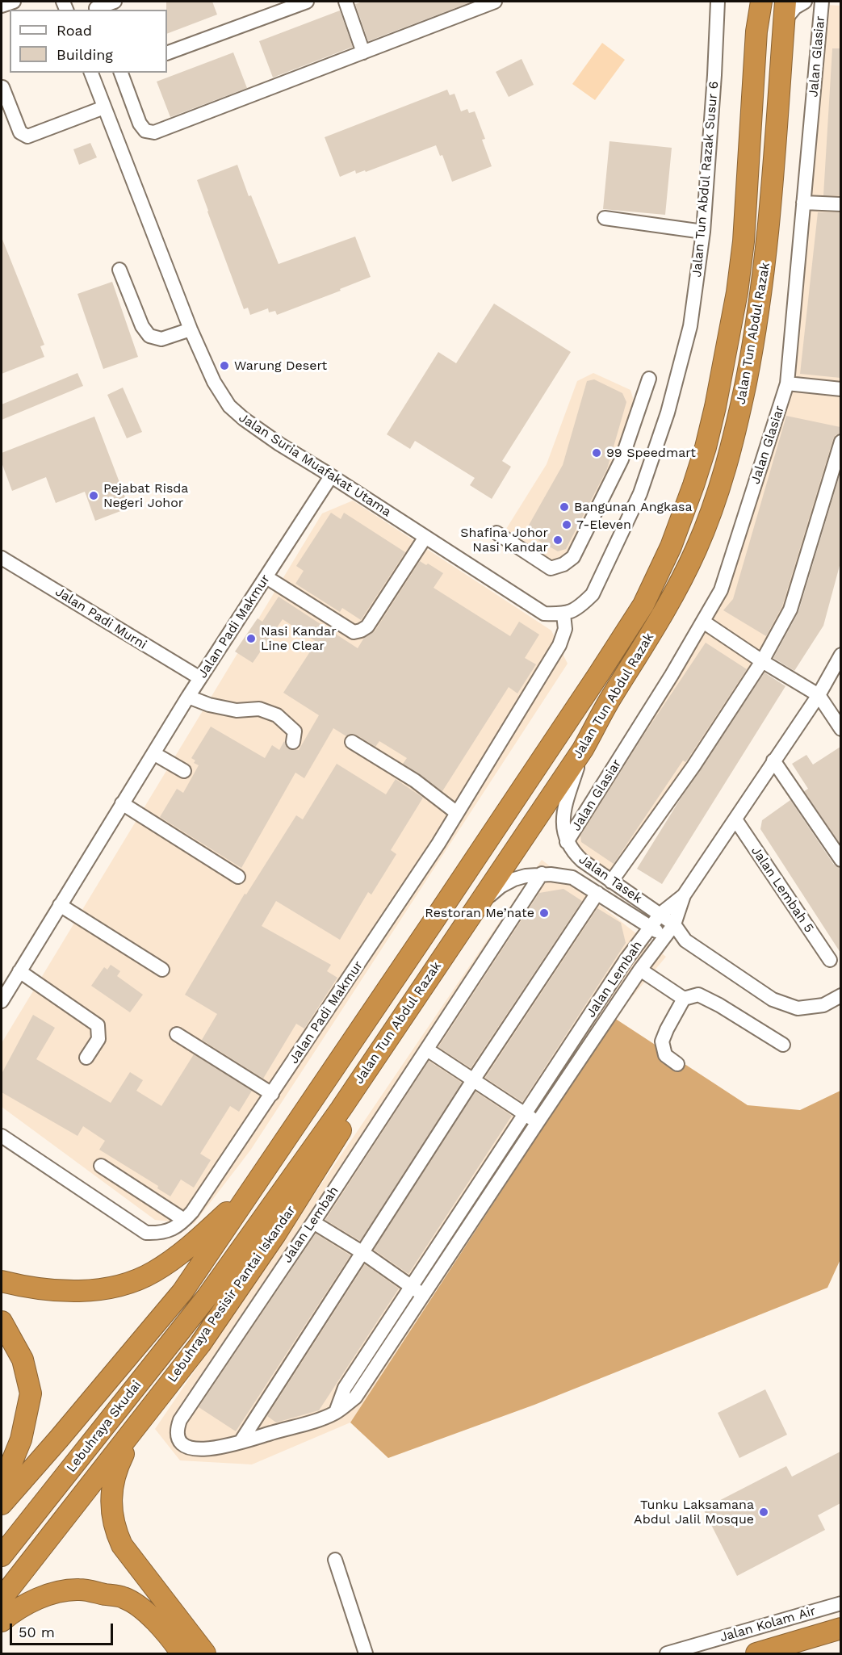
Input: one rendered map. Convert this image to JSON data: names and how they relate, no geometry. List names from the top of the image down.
{
  "streets": {
    "highway": ["Jalan Tun Abdul Razak", "Lebuhraya Pesisir Pantai Iskandar", "Lebuhraya Skudai"],
    "street": [
      "Jalan Glasiar",
      "Jalan Tun Abdul Razak Susur 6",
      "Jalan Suria Muafakat Utama",
      "Jalan Padi Murni",
      "Jalan Padi Makmur",
      "Jalan Tasek",
      "Jalan Lembah 5",
      "Jalan Lembah",
      "Jalan Kolam Air"
    ]
  },
  "crossings": [
    ["Jalan Glasiar", "Jalan Tasek"],
    ["Jalan Tun Abdul Razak Susur 6", "Jalan Suria Muafakat Utama"],
    ["Jalan Tun Abdul Razak Susur 6", "Jalan Padi Makmur"],
    ["Jalan Tun Abdul Razak", "Jalan Tasek"],
    ["Jalan Tun Abdul Razak", "Lebuhraya Pesisir Pantai Iskandar"],
    ["Jalan Tun Abdul Razak", "Lebuhraya Skudai"],
    ["Jalan Suria Muafakat Utama", "Jalan Padi Makmur"],
    ["Jalan Padi Murni", "Jalan Padi Makmur"],
    ["Jalan Tasek", "Jalan Lembah"],
    ["Jalan Lembah 5", "Jalan Lembah"]
  ],
  "places": [
    "Warung Desert",
    "99 Speedmart",
    "Pejabat Risda Negeri Johor",
    "Bangunan Angkasa",
    "7-Eleven",
    "Shafina Johor Nasi Kandar",
    "Nasi Kandar Line Clear",
    "Restoran Me’nate",
    "Tunku Laksamana Abdul Jalil Mosque"
  ],
  "legend": ["Road", "Building"],
  "scale_bar": "50 m"
}
